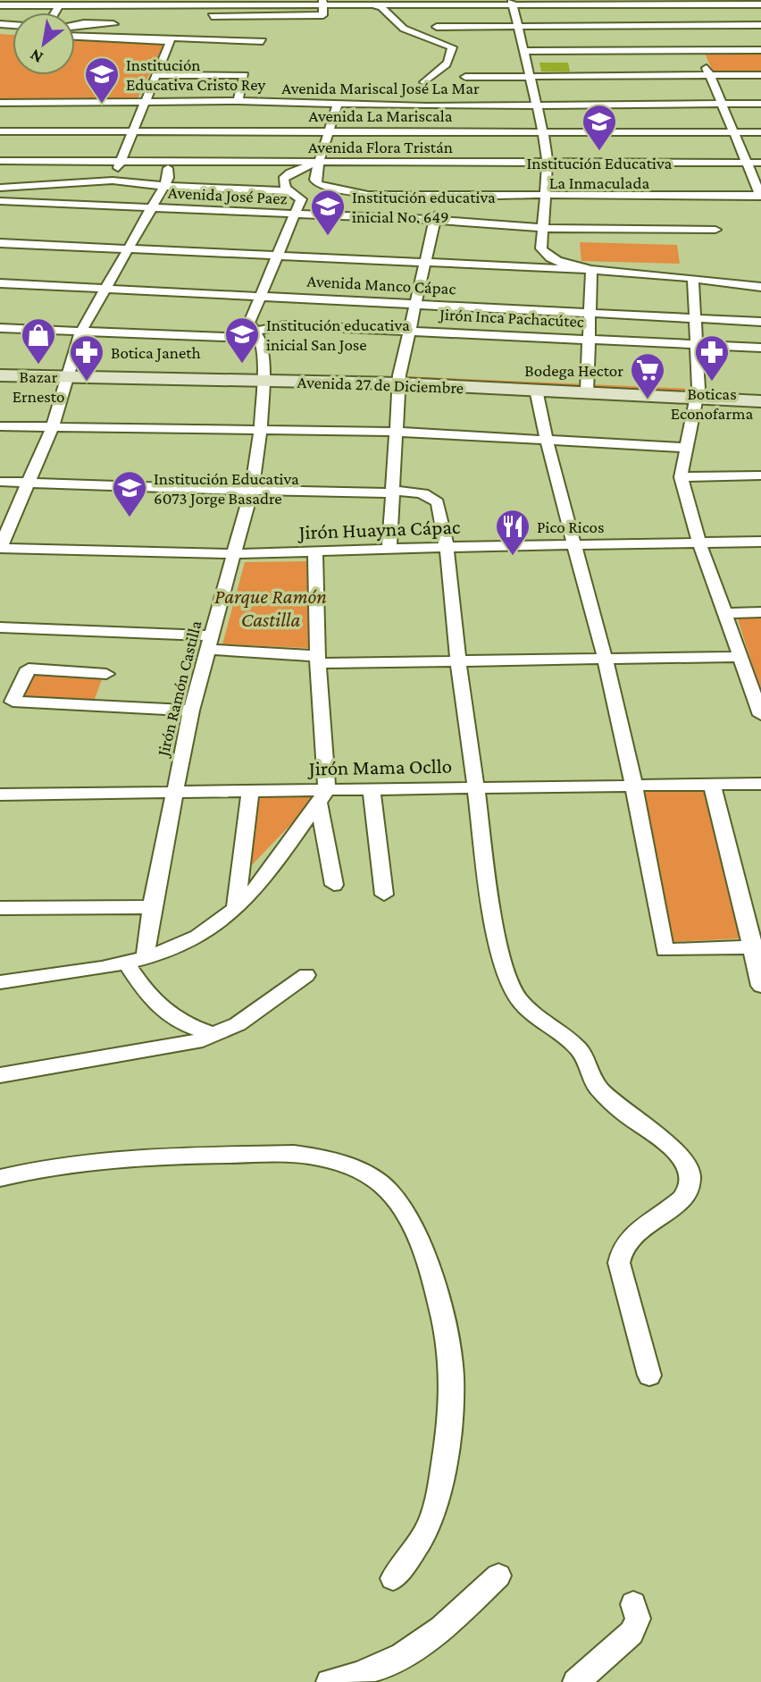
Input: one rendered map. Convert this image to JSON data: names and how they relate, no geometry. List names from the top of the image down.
{
  "streets": {
    "street": [
      "Avenida Mariscal José La Mar",
      "Avenida La Mariscala",
      "Avenida Flora Tristán",
      "Avenida José Paez",
      "Avenida Manco Cápac",
      "Jirón Inca Pachacútec",
      "Avenida 27 de Diciembre",
      "Jirón Huayna Cápac",
      "Jirón Ramón Castilla",
      "Jirón Mama Ocllo"
    ]
  },
  "crossings": [
    ["Avenida José Paez", "Jirón Ramón Castilla"],
    ["Avenida Manco Cápac", "Jirón Ramón Castilla"],
    ["Jirón Inca Pachacútec", "Jirón Ramón Castilla"],
    ["Avenida 27 de Diciembre", "Jirón Ramón Castilla"],
    ["Jirón Huayna Cápac", "Jirón Ramón Castilla"],
    ["Jirón Ramón Castilla", "Jirón Mama Ocllo"]
  ],
  "parks": ["Parque Ramón Castilla"],
  "places": {
    "school or university": [
      "Institución Educativa Cristo Rey",
      "Institución Educativa La Inmaculada",
      "Institución educativa inicial No. 649",
      "Institución educativa inicial San Jose",
      "Institución Educativa 6073 Jorge Basadre"
    ],
    "shop": ["Bazar Ernesto"],
    "pharmacy": ["Botica Janeth", "Boticas Econofarma"],
    "supermarket": ["Bodega Hector"],
    "restaurant": ["Pico Ricos"]
  },
  "north": "bottom left"
}
